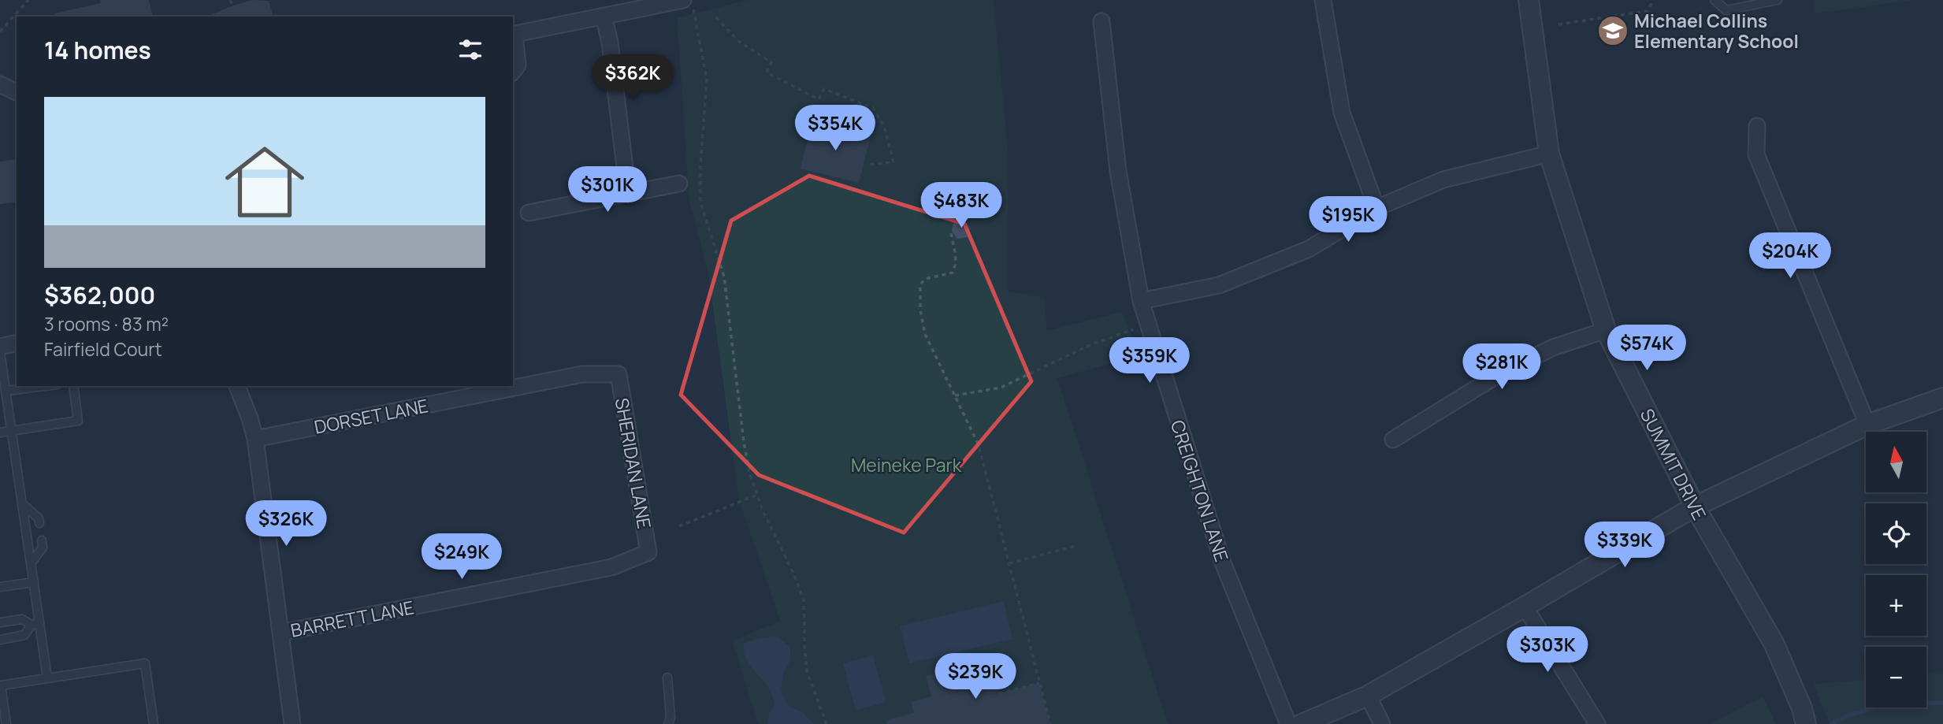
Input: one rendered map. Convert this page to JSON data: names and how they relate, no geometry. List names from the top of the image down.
{
  "streets": {
    "street": [
      "DORSET LANE",
      "SHERIDAN LANE",
      "SUMMIT DRIVE",
      "CREIGHTON LANE",
      "BARRETT LANE"
    ]
  },
  "crossings": [
    ["DORSET LANE", "SHERIDAN LANE"],
    ["SHERIDAN LANE", "BARRETT LANE"]
  ],
  "parks": ["Meineke Park"],
  "places": {
    "school or university": ["Michael Collins Elementary School"]
  },
  "north": "top",
  "page": {
    "heading": "14 homes",
    "price": [
      "$362K",
      "$354K",
      "$301K",
      "$483K",
      "$195K",
      "$204K",
      "$574K",
      "$359K",
      "$281K",
      "$326K",
      "$339K",
      "$249K",
      "$303K",
      "$239K"
    ],
    "list": [
      {
        "name": "$362,000",
        "note": "3 rooms · 83 m² · Fairfield Court"
      }
    ],
    "map_buttons": ["+", "−"]
  }
}
